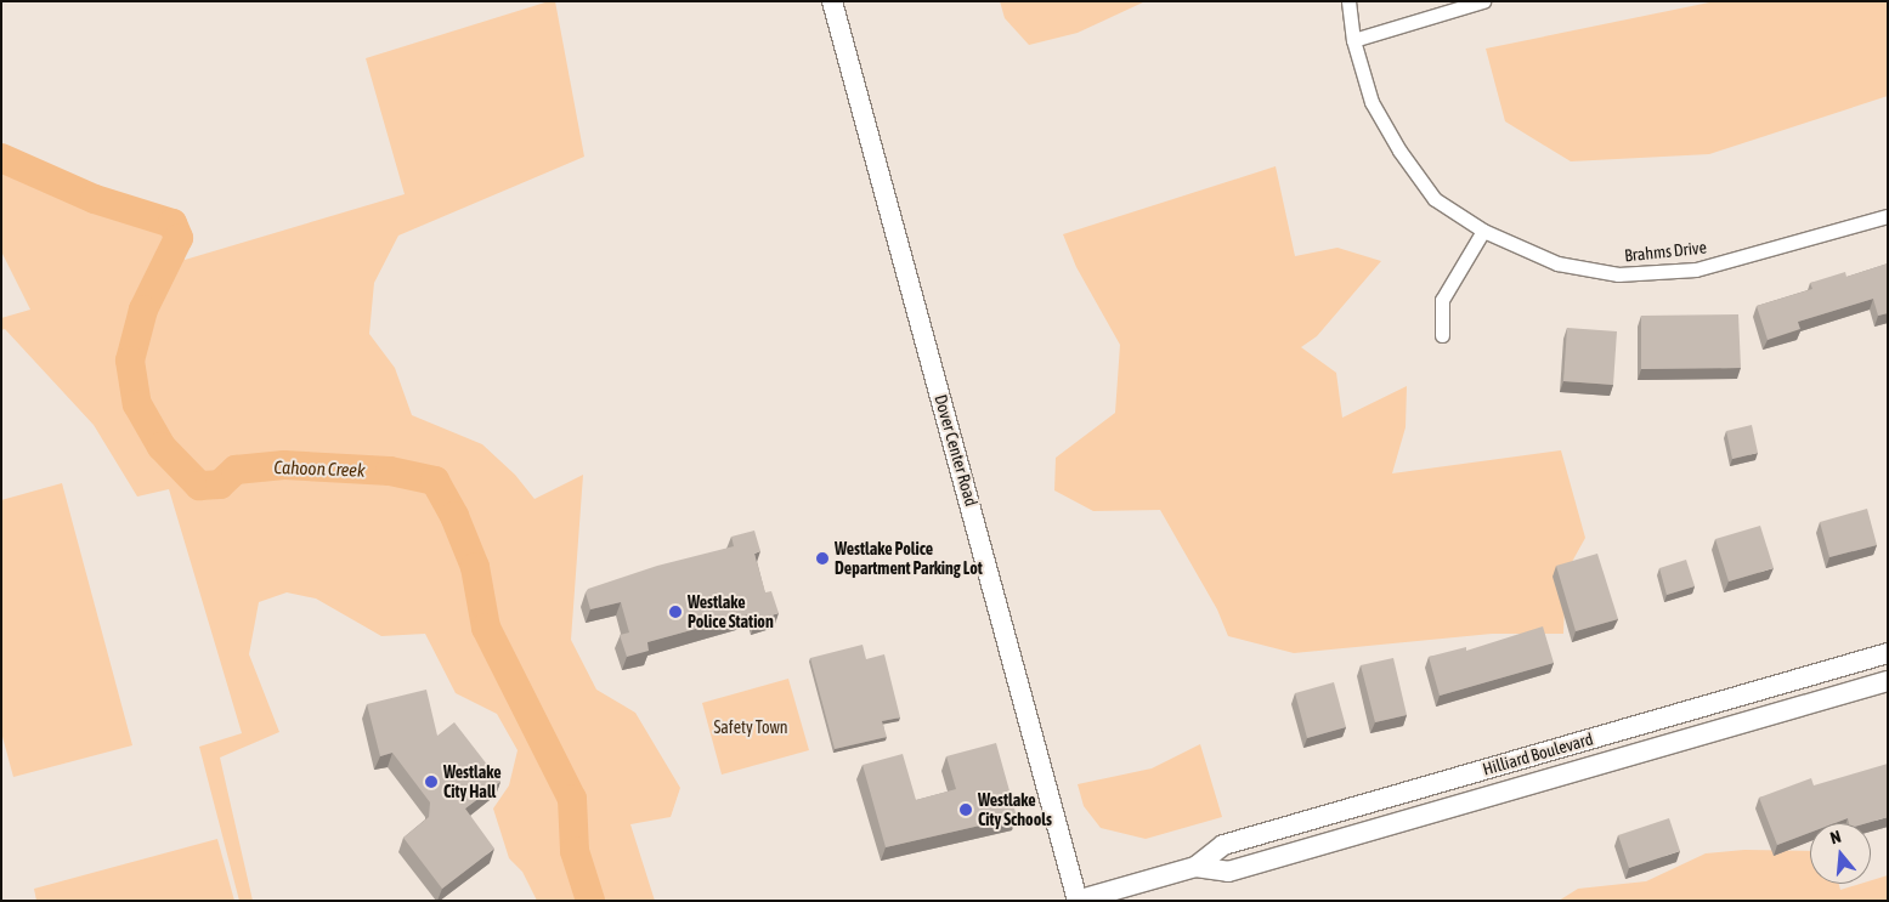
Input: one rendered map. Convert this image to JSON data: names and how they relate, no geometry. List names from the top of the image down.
{
  "streets": {
    "main road": ["Dover Center Road", "Hilliard Boulevard"],
    "street": ["Brahms Drive"]
  },
  "crossings": [
    ["Dover Center Road", "Hilliard Boulevard"]
  ],
  "water": ["Cahoon Creek"],
  "parks": ["Safety Town"],
  "places": [
    "Westlake Police Department Parking Lot",
    "Westlake Police Station",
    "Westlake City Hall",
    "Westlake City Schools"
  ],
  "north": "top"
}
